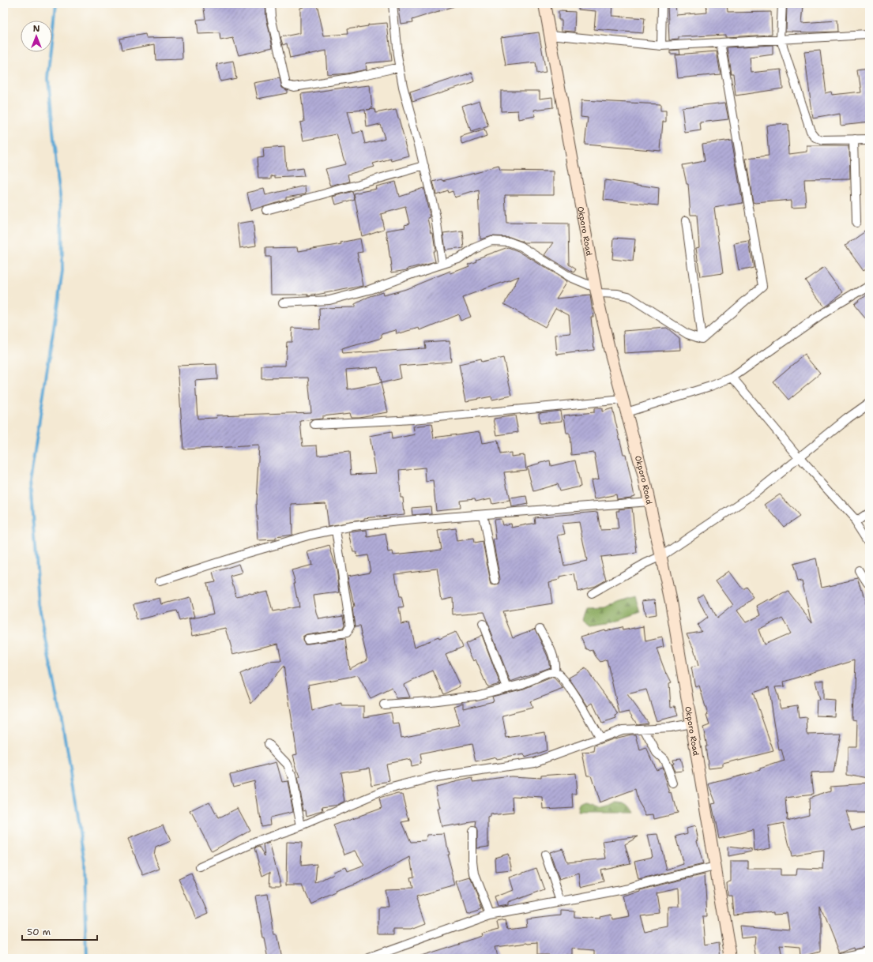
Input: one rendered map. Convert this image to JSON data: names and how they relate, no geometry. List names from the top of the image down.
{
  "streets": {
    "main road": ["Okporo Road"]
  },
  "scale_bar": "50 m",
  "north": "top"
}
